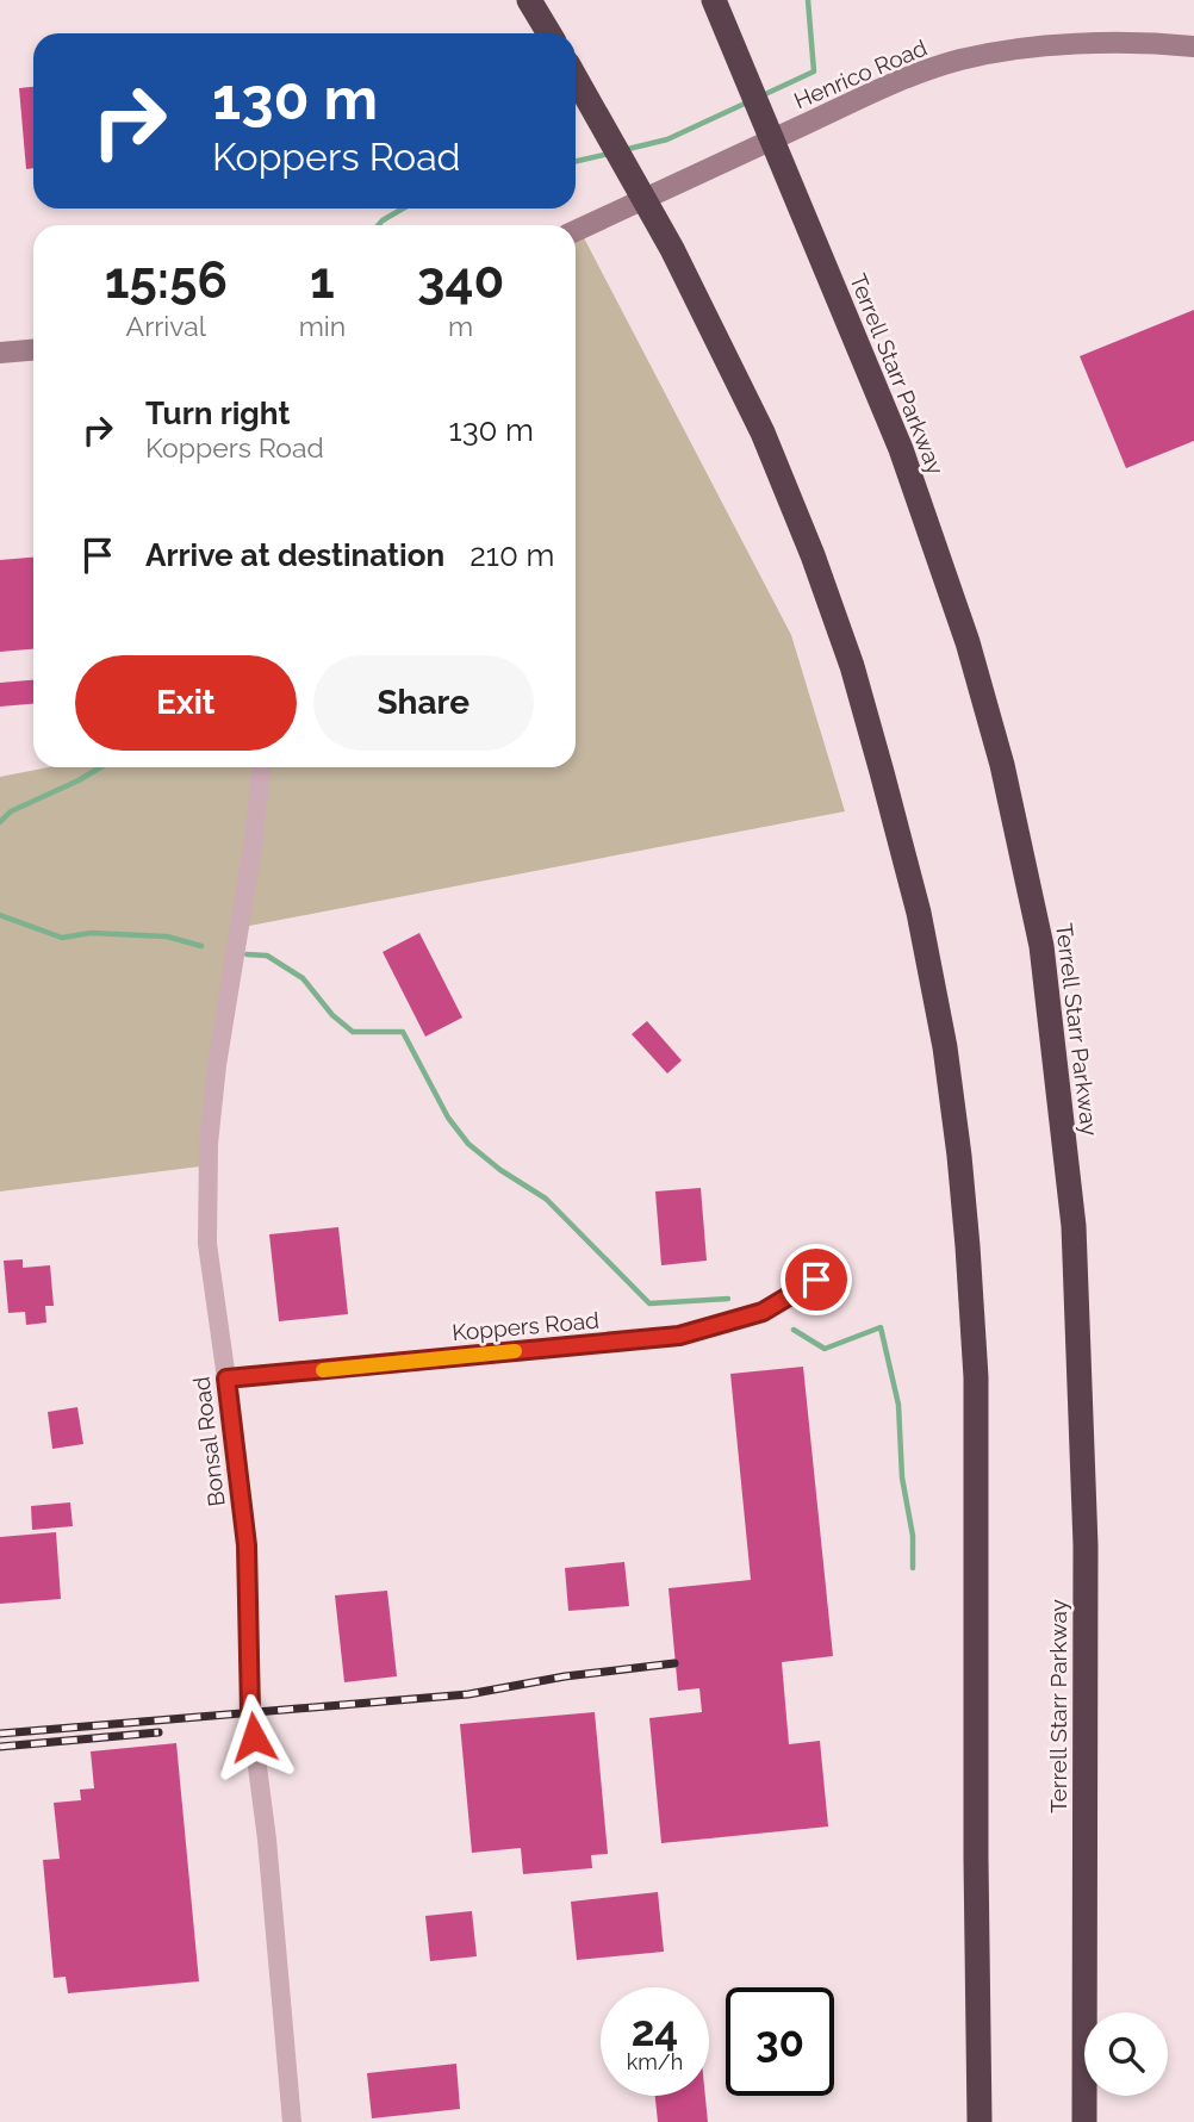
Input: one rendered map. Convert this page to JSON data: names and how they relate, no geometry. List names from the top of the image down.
{
  "streets": {
    "highway": ["Terrell Starr Parkway"],
    "street": ["Henrico Road", "Koppers Road", "Bonsal Road"]
  },
  "crossings": [
    ["Koppers Road", "Bonsal Road"]
  ],
  "page": {
    "turn": ["130 m", "Koppers Road"],
    "eta": [
      "15:56",
      "Arrival",
      "1",
      "min",
      "340",
      "m"
    ],
    "list": [
      {
        "name": "Turn right",
        "note": "Koppers Road",
        "value": "130 m"
      },
      {
        "name": "Arrive at destination",
        "value": "210 m"
      }
    ],
    "buttons": ["Exit", "Share"],
    "speed": "24 km/h",
    "limit": "30"
  }
}
